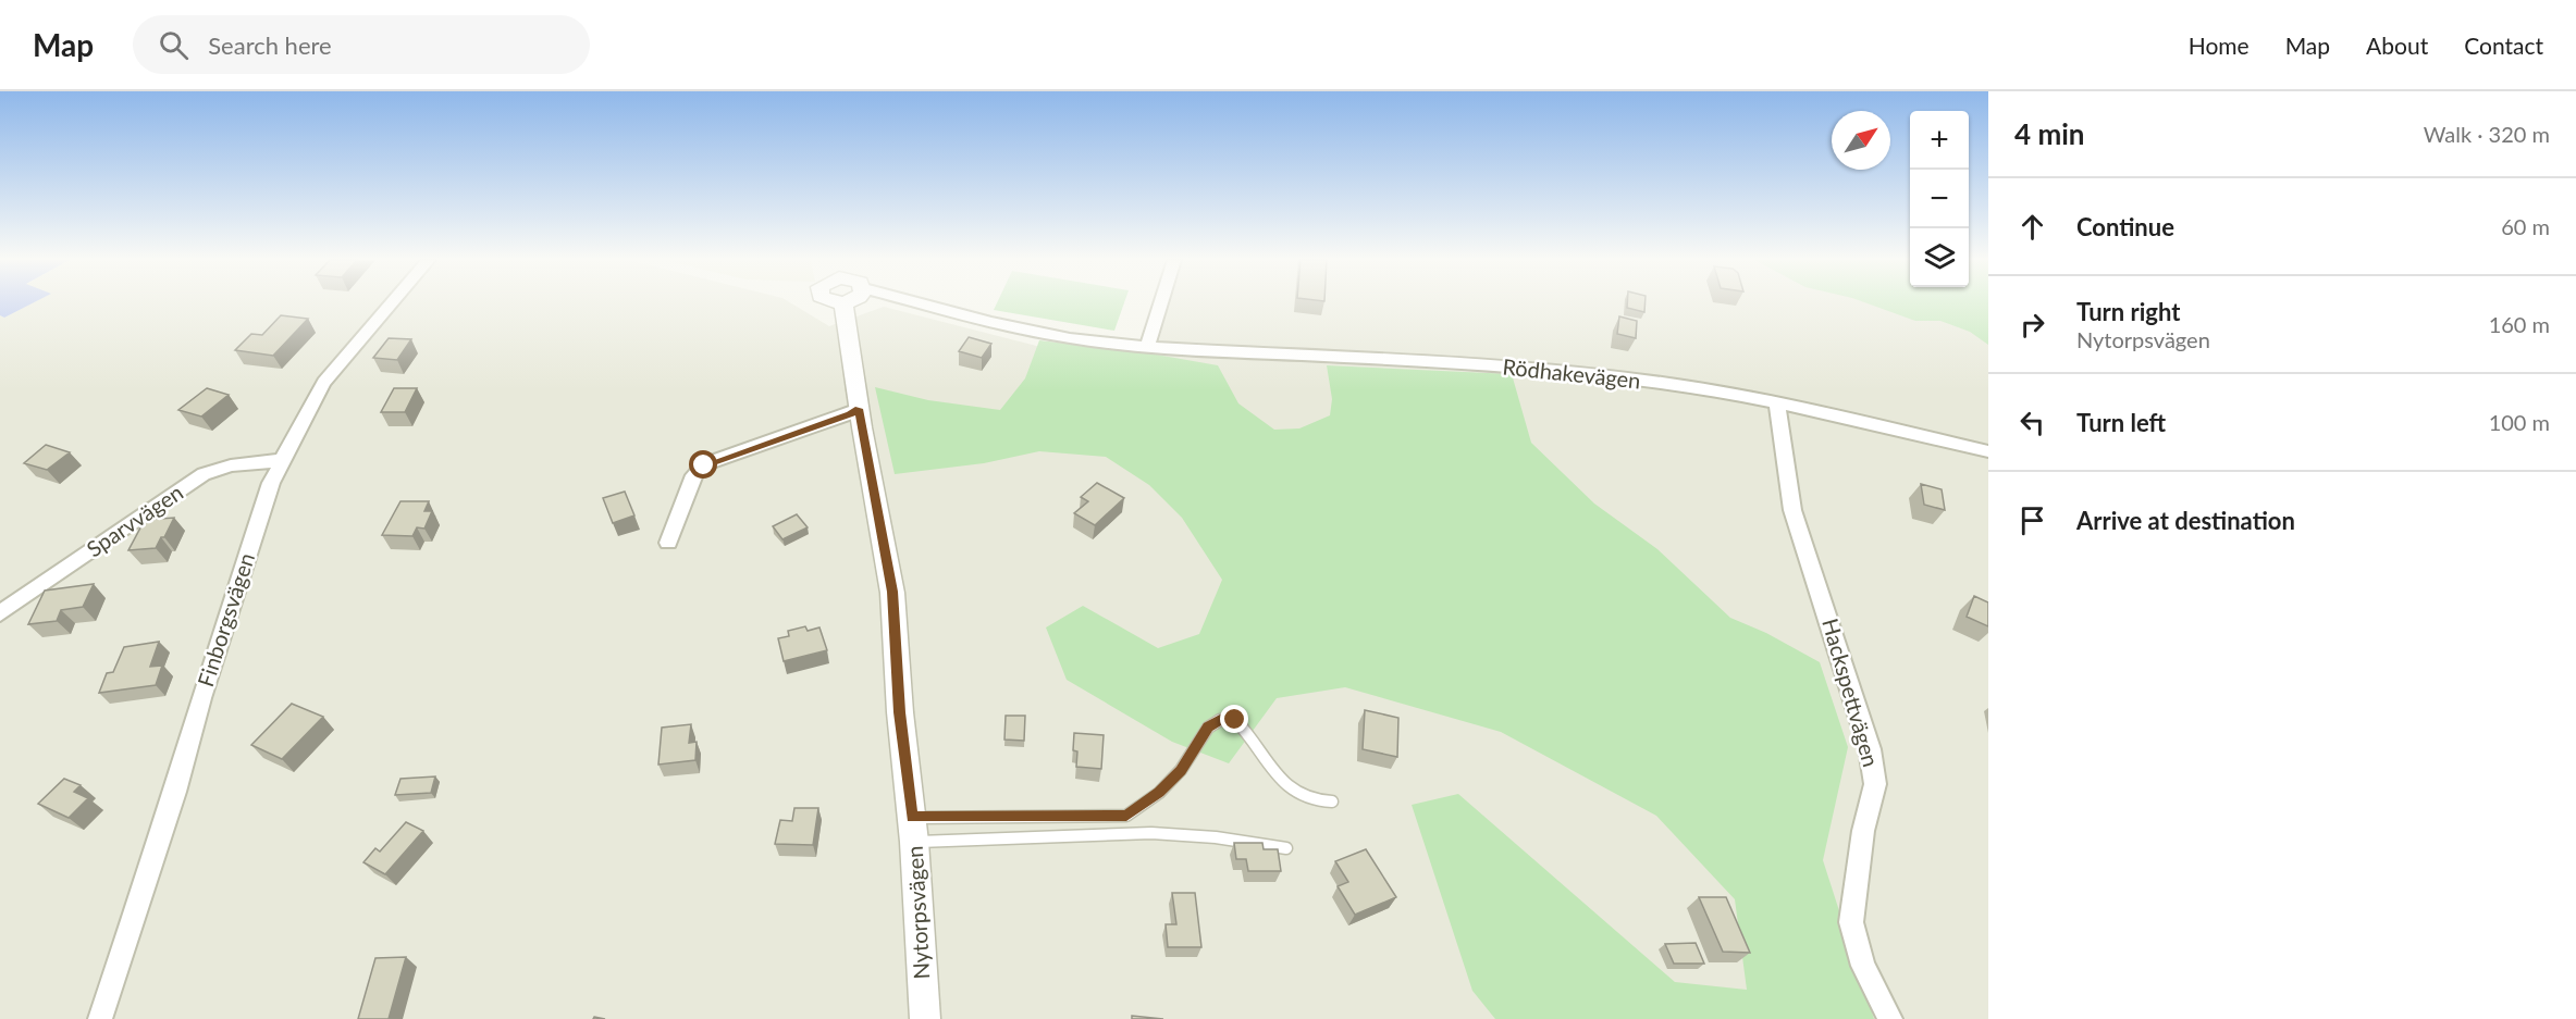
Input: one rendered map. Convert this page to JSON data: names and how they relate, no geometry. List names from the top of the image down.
{
  "streets": {
    "street": [
      "Rödhakevägen",
      "Sparvvägen",
      "Finborgsvägen",
      "Hackspettvägen",
      "Nytorpsvägen"
    ]
  },
  "crossings": [
    ["Rödhakevägen", "Hackspettvägen"],
    ["Sparvvägen", "Finborgsvägen"]
  ],
  "north": "top right",
  "page": {
    "header": "Map",
    "search": "Search here",
    "nav": [
      "Home",
      "Map",
      "About",
      "Contact"
    ],
    "heading": ["4 min", "Walk · 320 m"],
    "map_buttons": ["+", "−"],
    "list": [
      ["Continue", "60 m"],
      ["Turn right", "Nytorpsvägen", "160 m"],
      ["Turn left", "100 m"],
      "Arrive at destination"
    ]
  }
}
